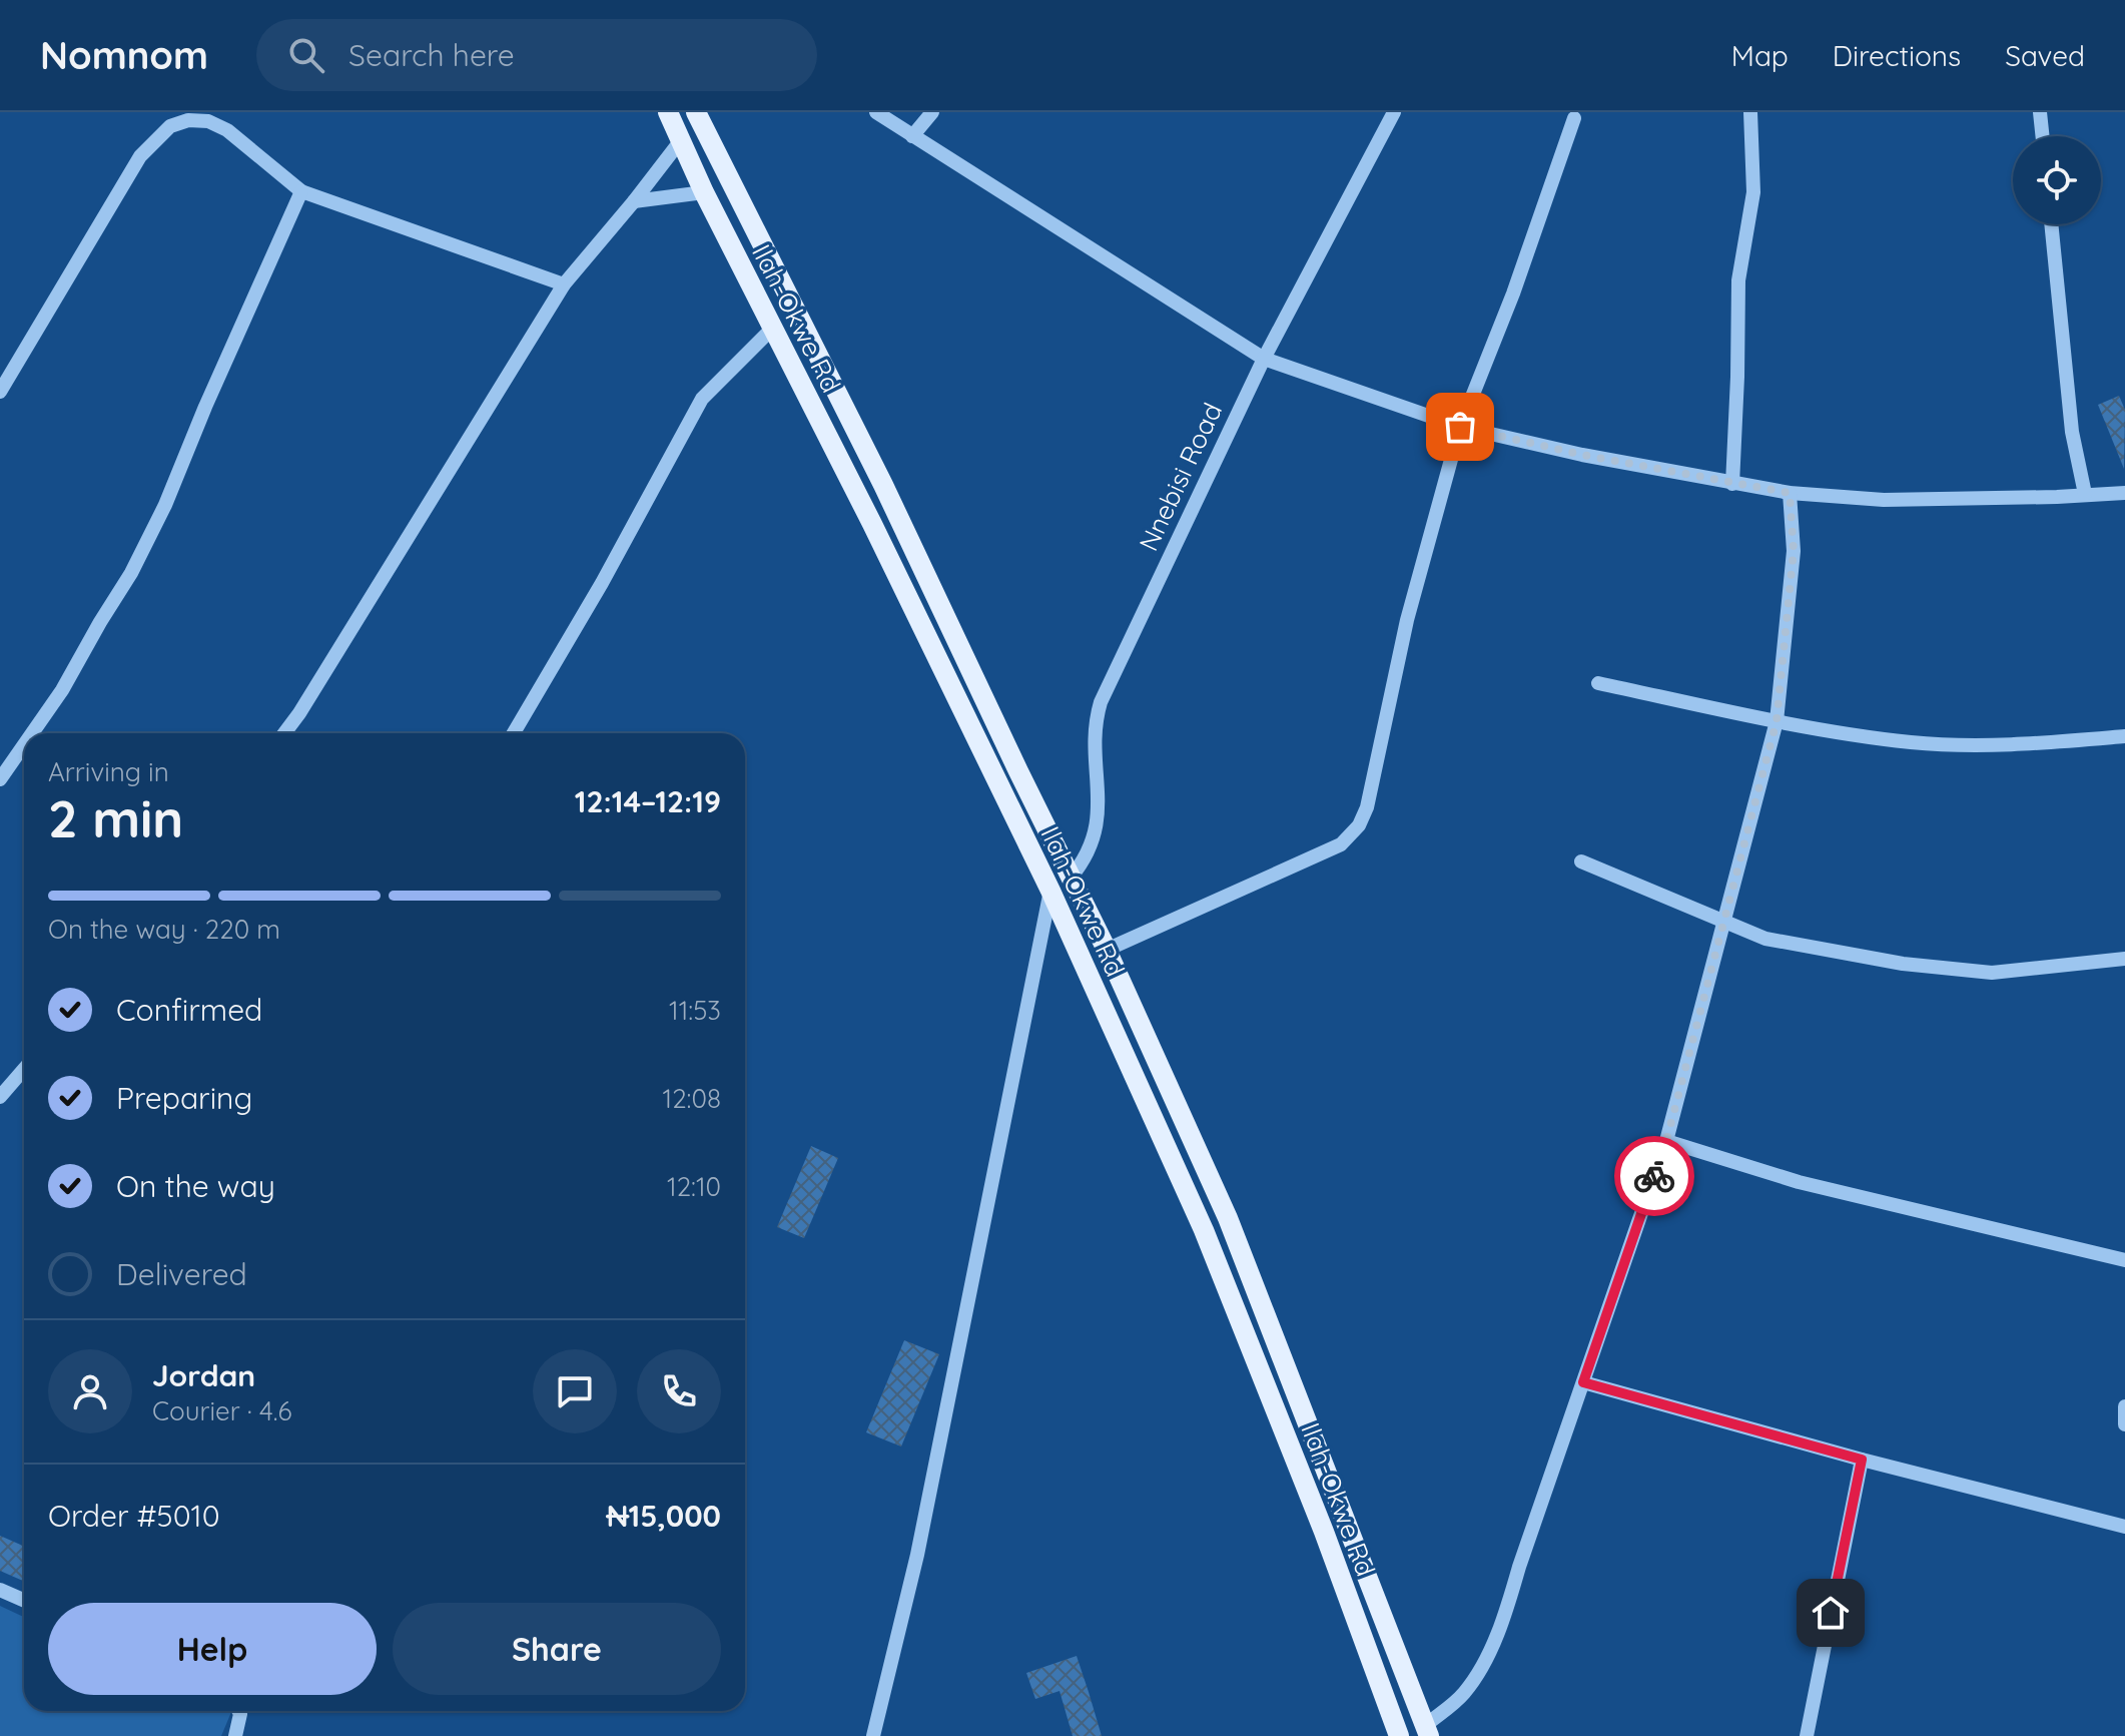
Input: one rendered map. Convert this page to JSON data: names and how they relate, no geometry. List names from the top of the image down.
{
  "streets": {
    "main road": ["Ilah-Okwe Rd"],
    "street": ["Nnebisi Road"]
  },
  "page": {
    "header": "Nomnom",
    "search": "Search here",
    "nav": ["Map", "Directions", "Saved"],
    "heading": ["2 min", "Arriving in", "12:14–12:19"],
    "panel": [
      "Jordan",
      "Courier · 4.6",
      "Order #5010",
      "₦15,000"
    ],
    "bar": "On the way · 220 m",
    "list": [
      ["Confirmed", "11:53"],
      ["Preparing", "12:08"],
      ["On the way", "12:10"],
      "Delivered"
    ],
    "buttons": ["Help", "Share"]
  }
}
